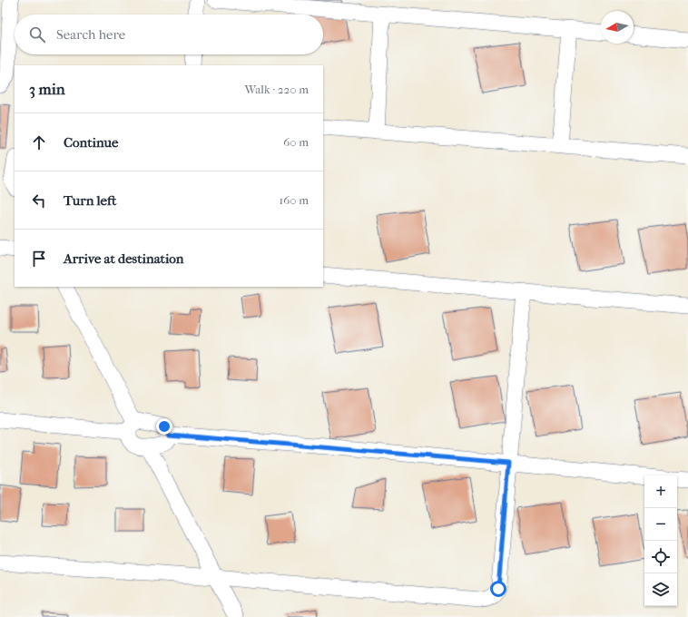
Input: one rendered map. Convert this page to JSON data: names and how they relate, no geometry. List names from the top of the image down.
{
  "north": "left",
  "page": {
    "search": "Search here",
    "heading": ["3 min", "Walk · 220 m"],
    "list": [
      ["Continue", "60 m"],
      ["Turn left", "160 m"],
      "Arrive at destination"
    ],
    "map_buttons": ["+", "−"]
  }
}
